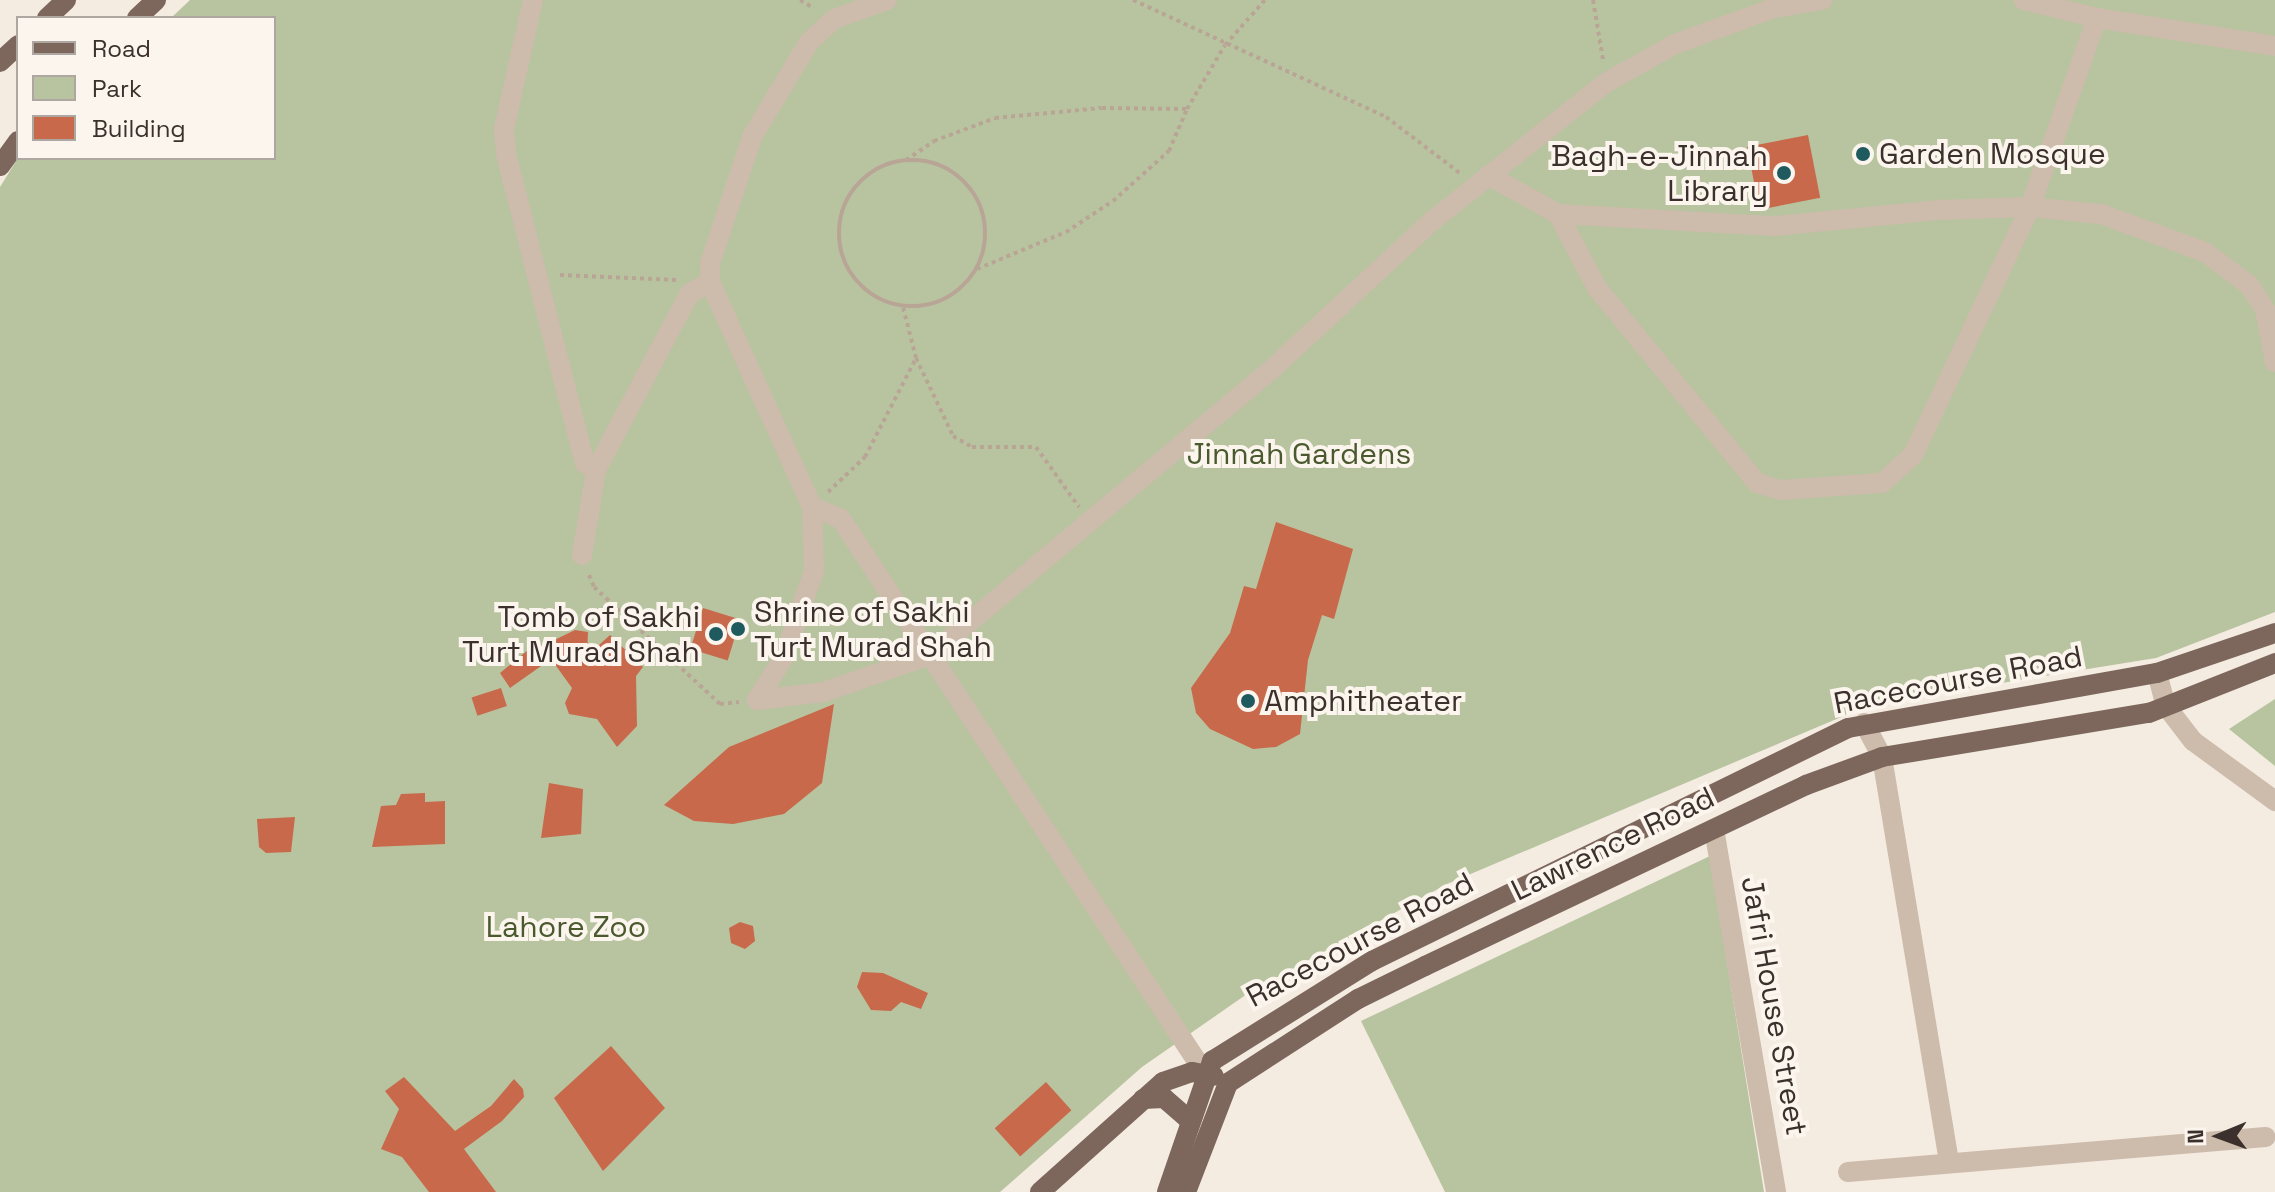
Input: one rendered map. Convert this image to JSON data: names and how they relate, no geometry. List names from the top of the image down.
{
  "streets": {
    "main road": ["Racecourse Road", "Lawrence Road"],
    "street": ["Jafri House Street"]
  },
  "crossings": [
    ["Lawrence Road", "Jafri House Street"]
  ],
  "parks": ["Jinnah Gardens", "Lahore Zoo"],
  "places": [
    "Garden Mosque",
    "Bagh-e-Jinnah Library",
    "Shrine of Sakhi Turt Murad Shah",
    "Tomb of Sakhi Turt Murad Shah",
    "Amphitheater"
  ],
  "legend": ["Road", "Park", "Building"],
  "north": "left"
}
